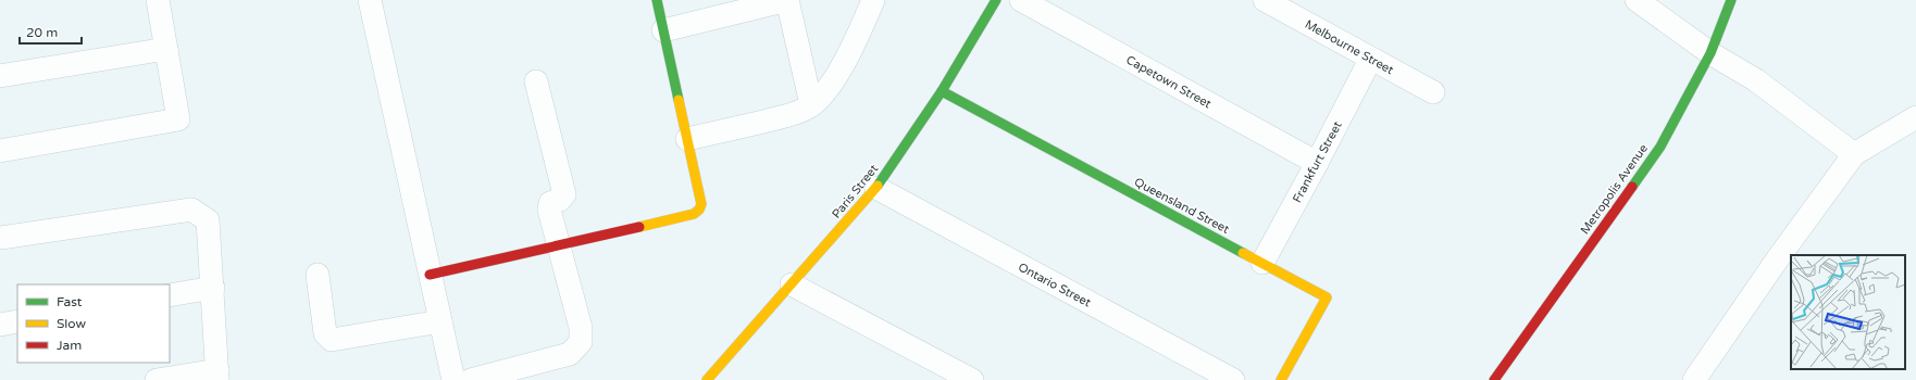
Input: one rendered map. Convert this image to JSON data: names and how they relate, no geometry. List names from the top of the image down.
{
  "streets": {
    "street": [
      "Melbourne Street",
      "Capetown Street",
      "Frankfurt Street",
      "Metropolis Avenue",
      "Paris Street",
      "Queensland Street",
      "Ontario Street"
    ]
  },
  "crossings": [
    ["Melbourne Street", "Frankfurt Street"],
    ["Capetown Street", "Frankfurt Street"],
    ["Frankfurt Street", "Queensland Street"],
    ["Paris Street", "Queensland Street"],
    ["Paris Street", "Ontario Street"]
  ],
  "legend": ["Fast", "Slow", "Jam"],
  "scale_bar": "20 m"
}
